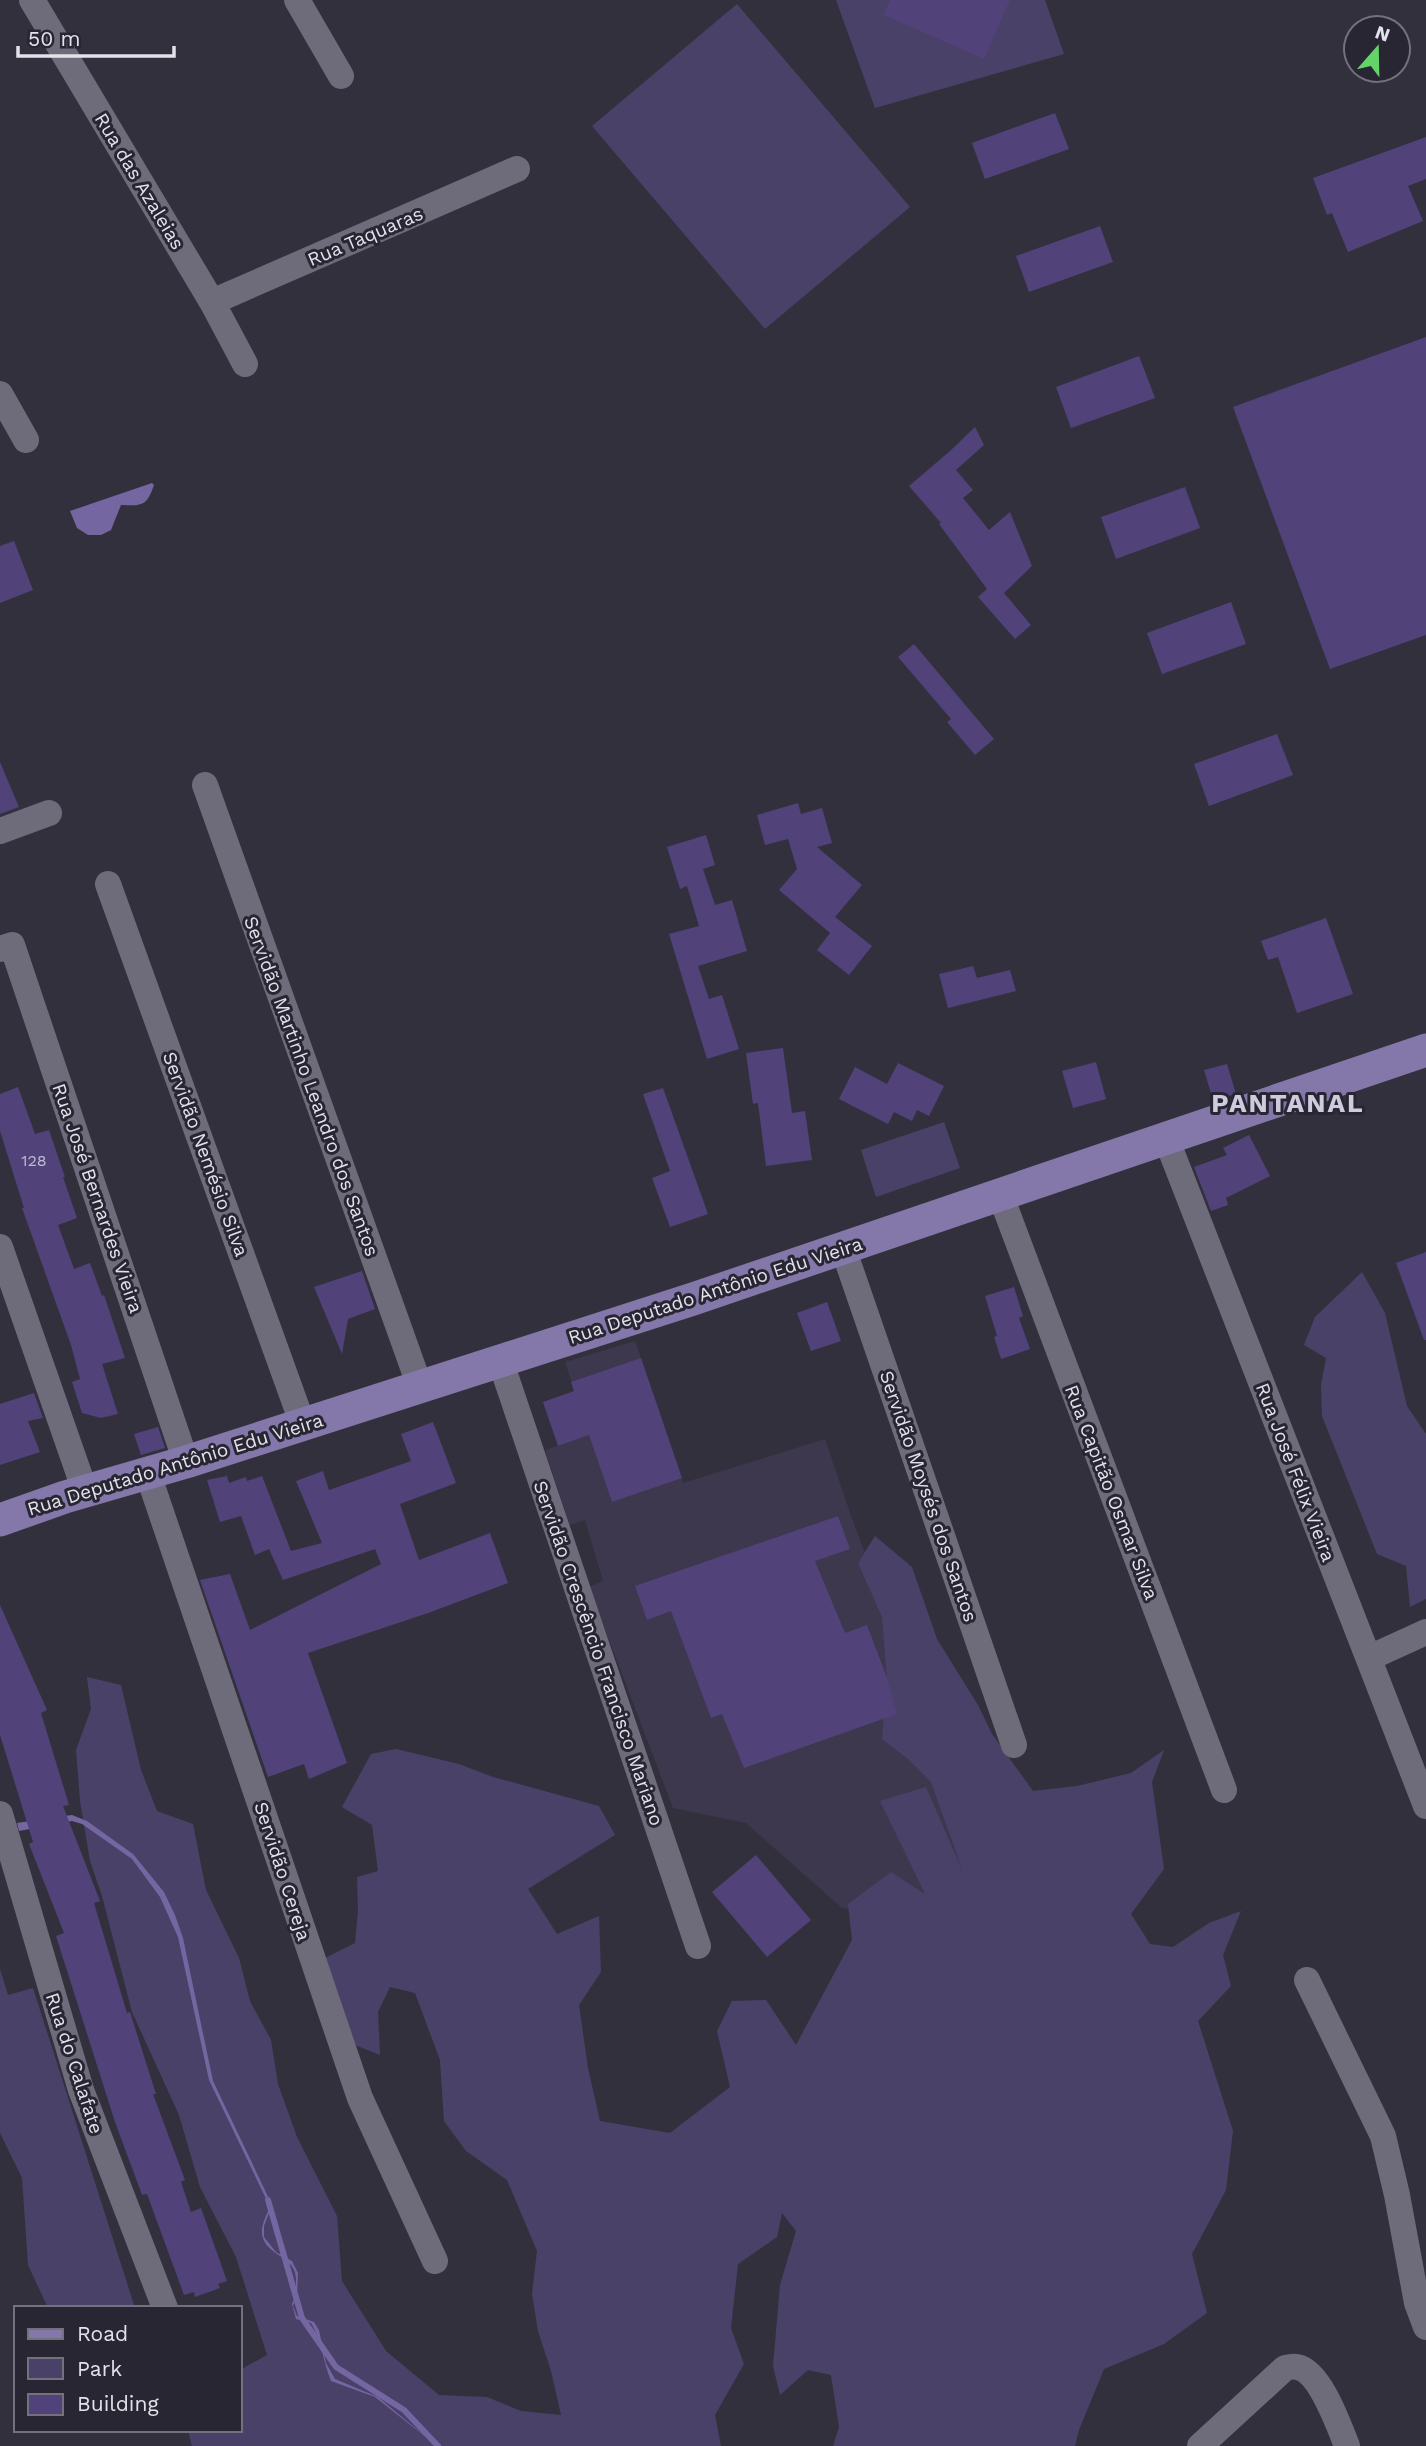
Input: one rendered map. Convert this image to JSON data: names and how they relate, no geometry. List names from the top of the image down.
{
  "streets": {
    "main road": ["Rua Deputado Antônio Edu Vieira"],
    "street": [
      "Rua das Azaleias",
      "Rua Taquaras",
      "Servidão Martinho Leandro dos Santos",
      "Servidão Nemésio Silva",
      "Rua José Bernardes Vieira",
      "Rua José Félix Vieira",
      "Rua Capitão Osmar Silva",
      "Servidão Moysés dos Santos",
      "Servidão Crescêncio Francisco Mariano",
      "Servidão Cereja",
      "Rua do Calafate"
    ]
  },
  "crossings": [
    ["Rua das Azaleias", "Rua Taquaras"],
    ["Servidão Martinho Leandro dos Santos", "Rua Deputado Antônio Edu Vieira"],
    ["Servidão Nemésio Silva", "Rua Deputado Antônio Edu Vieira"],
    ["Rua José Bernardes Vieira", "Rua Deputado Antônio Edu Vieira"],
    ["Rua Deputado Antônio Edu Vieira", "Rua José Félix Vieira"],
    ["Rua Deputado Antônio Edu Vieira", "Rua Capitão Osmar Silva"],
    ["Rua Deputado Antônio Edu Vieira", "Servidão Moysés dos Santos"],
    ["Rua Deputado Antônio Edu Vieira", "Servidão Crescêncio Francisco Mariano"],
    ["Rua Deputado Antônio Edu Vieira", "Servidão Cereja"]
  ],
  "districts": ["PANTANAL"],
  "house_numbers": ["128"],
  "legend": ["Road", "Park", "Building"],
  "scale_bar": "50 m",
  "north": "top"
}
